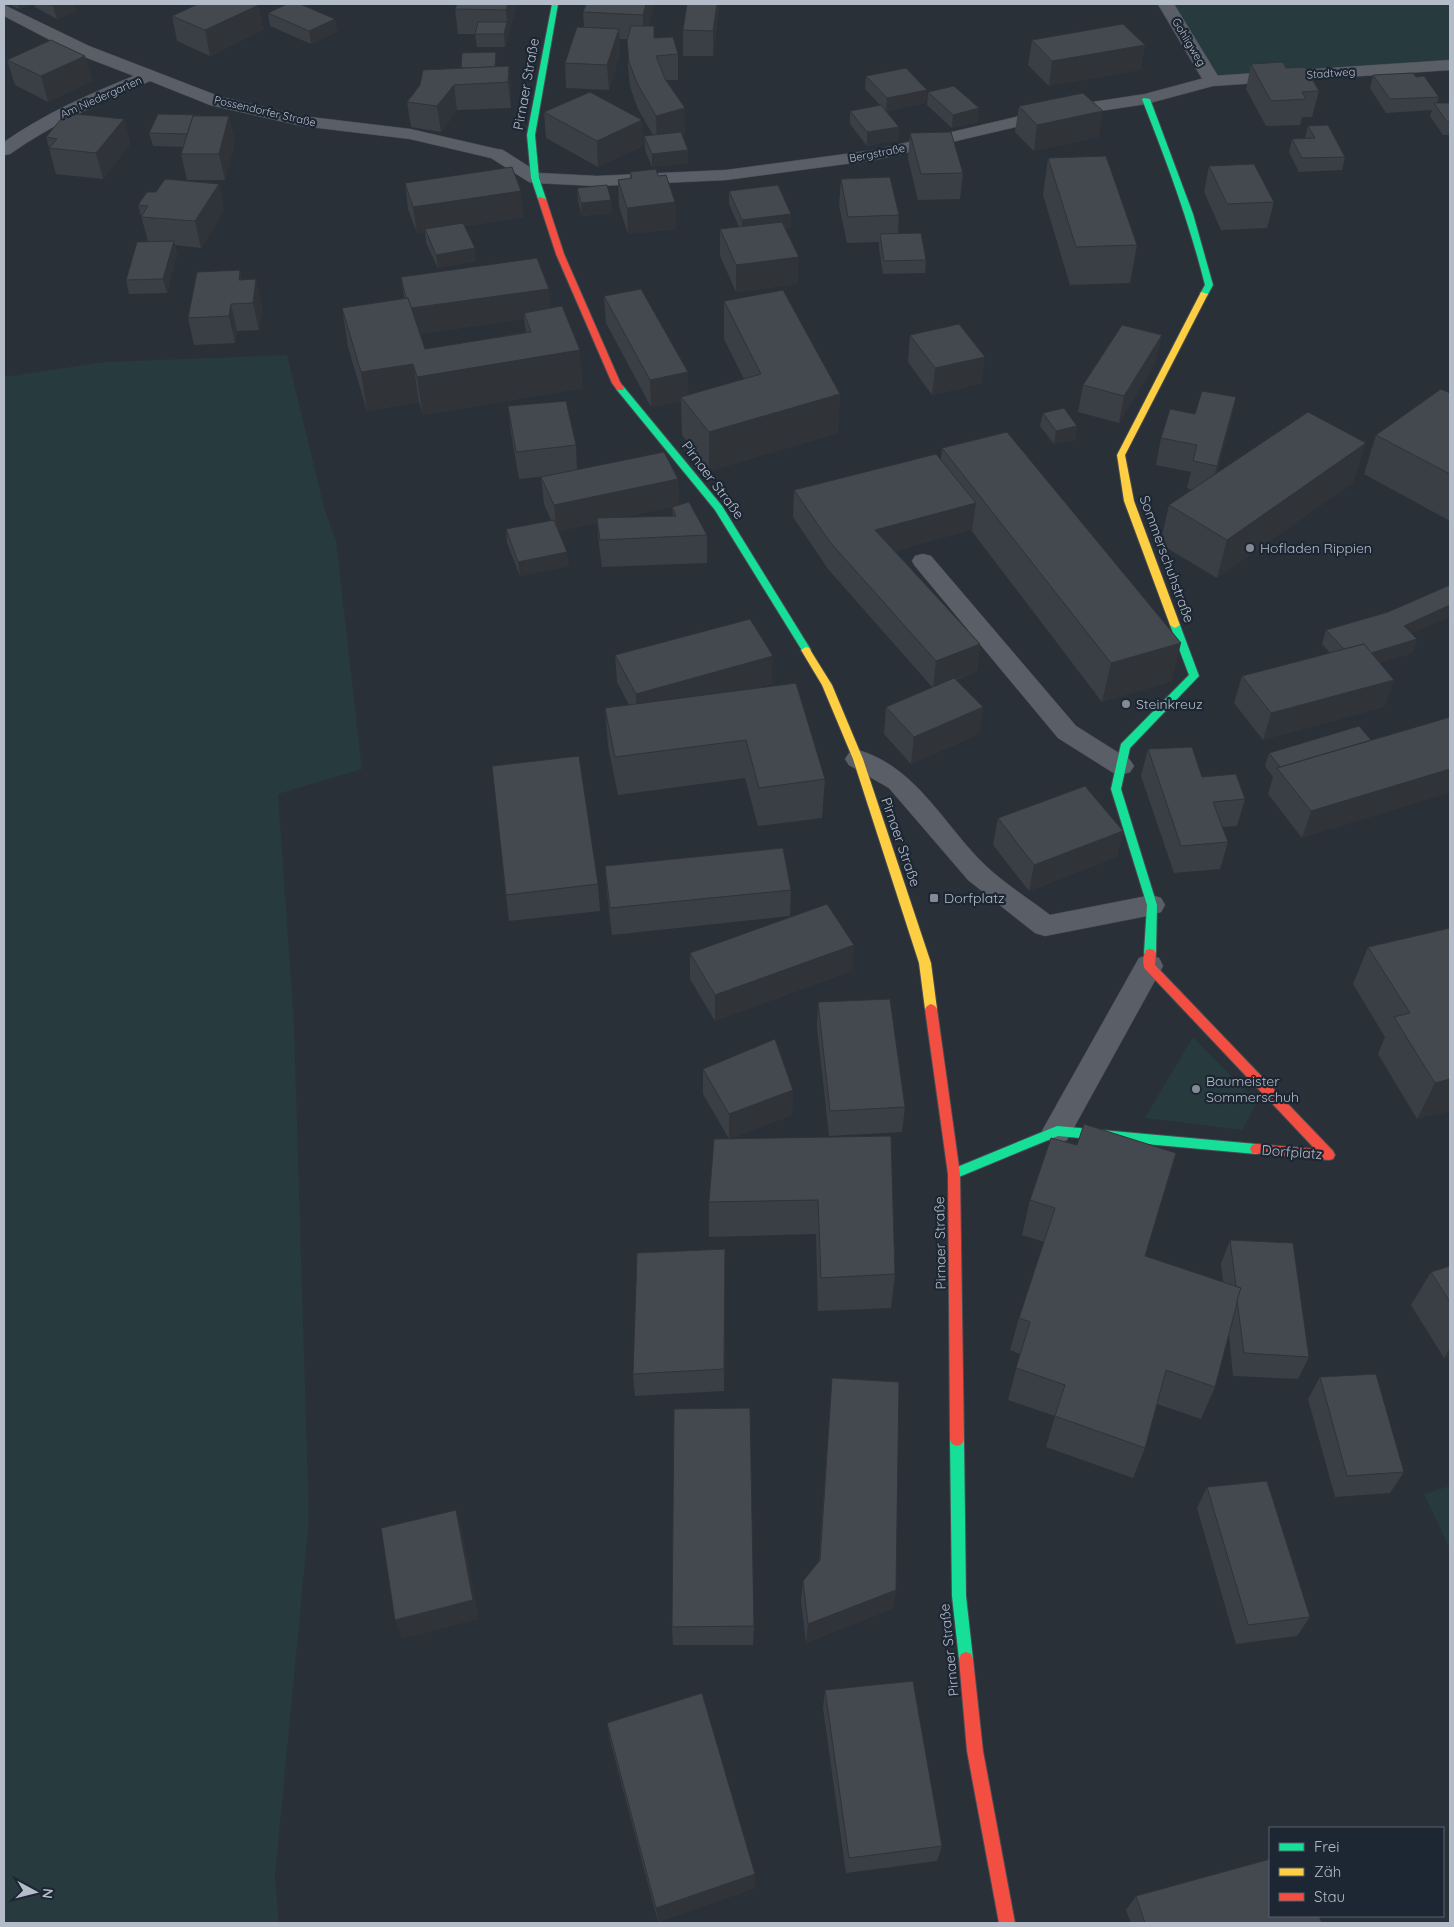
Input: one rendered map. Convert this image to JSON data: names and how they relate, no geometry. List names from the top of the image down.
{
  "streets": {
    "street": [
      "Gohligweg",
      "Stadtweg",
      "Pirnaer Straße",
      "Am Niedergarten",
      "Possendorfer Straße",
      "Bergstraße",
      "Sommerschuhstraße",
      "Dorfplatz"
    ]
  },
  "crossings": [
    ["Gohligweg", "Stadtweg"],
    ["Gohligweg", "Bergstraße"],
    ["Stadtweg", "Bergstraße"],
    ["Pirnaer Straße", "Possendorfer Straße"],
    ["Pirnaer Straße", "Bergstraße"],
    ["Pirnaer Straße", "Dorfplatz"],
    ["Am Niedergarten", "Possendorfer Straße"],
    ["Possendorfer Straße", "Bergstraße"],
    ["Bergstraße", "Sommerschuhstraße"]
  ],
  "places": {
    "other": ["Hofladen Rippien", "Steinkreuz", "Baumeister Sommerschuh"],
    "transit": ["Dorfplatz"]
  },
  "legend": ["Frei", "Zäh", "Stau"],
  "north": "right"
}
